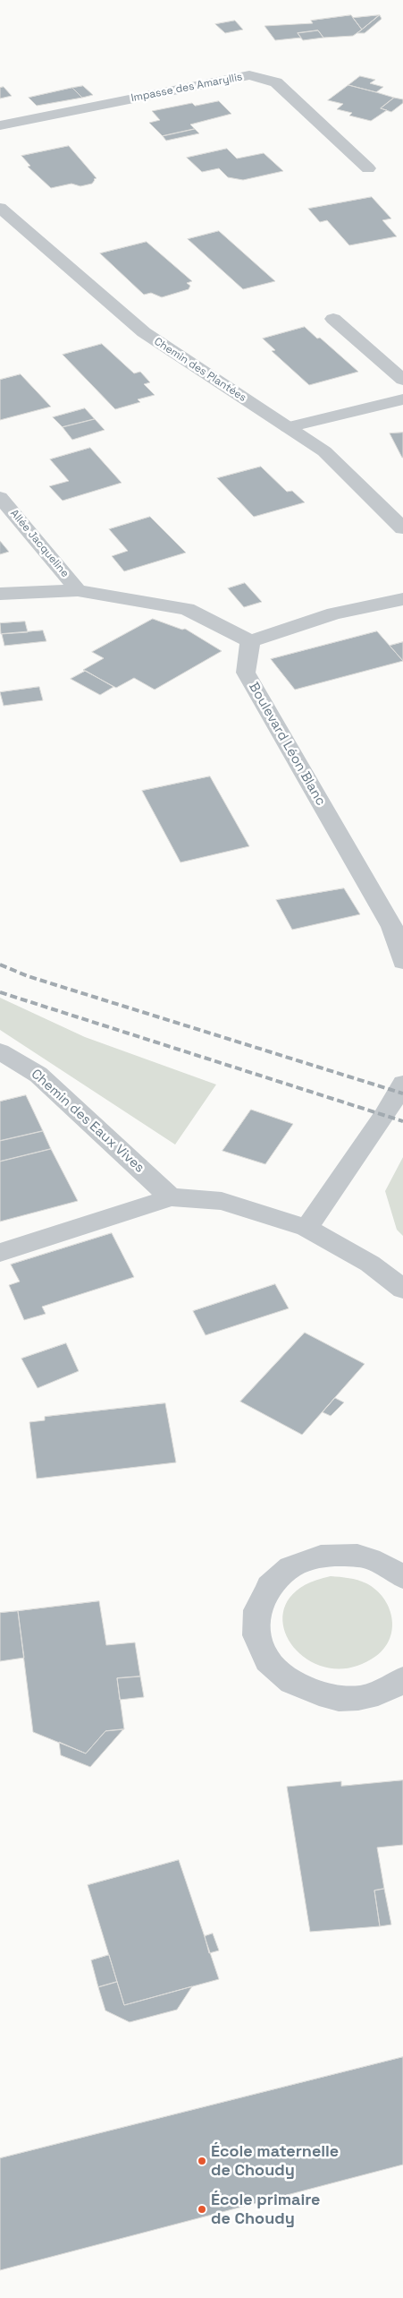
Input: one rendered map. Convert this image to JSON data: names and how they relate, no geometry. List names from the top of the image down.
{
  "streets": {
    "street": [
      "Impasse des Amaryllis",
      "Chemin des Plantées",
      "Allée Jacqueline",
      "Boulevard Léon Blanc",
      "Chemin des Eaux Vives"
    ]
  },
  "places": ["École maternelle de Choudy", "École primaire de Choudy"]
}
